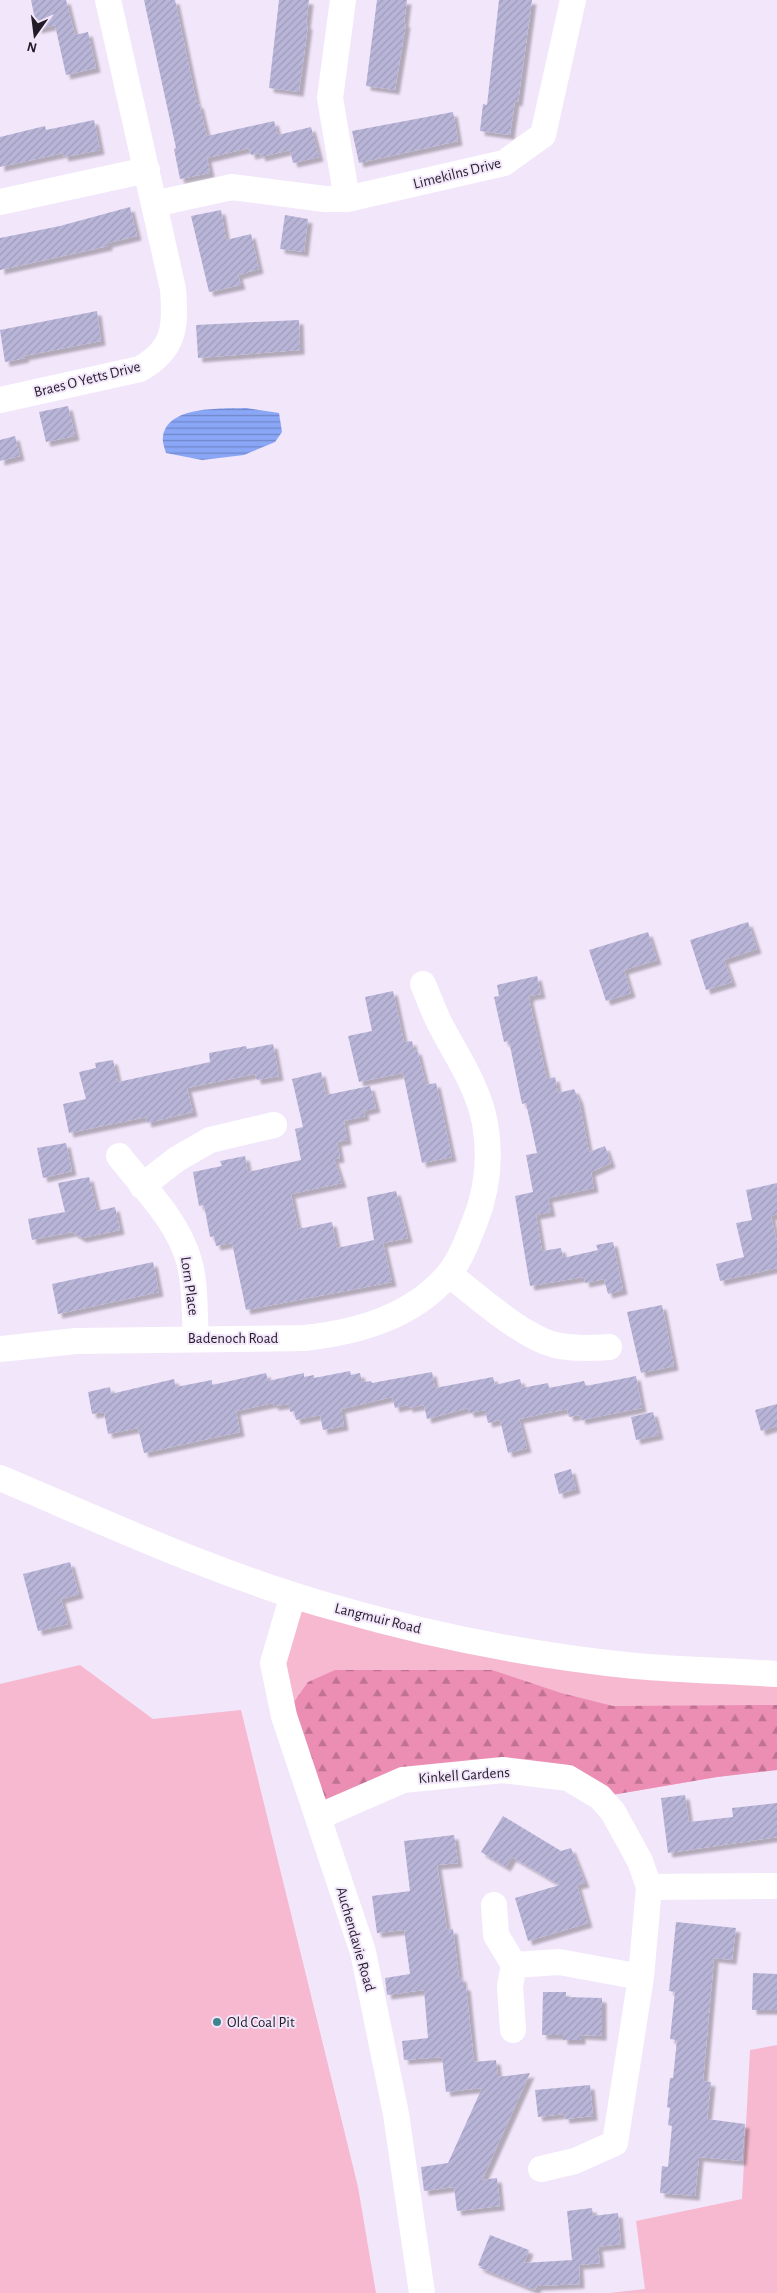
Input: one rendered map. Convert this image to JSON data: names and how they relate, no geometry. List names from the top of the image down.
{
  "streets": {
    "street": [
      "Limekilns Drive",
      "Braes O Yetts Drive",
      "Lorn Place",
      "Badenoch Road",
      "Langmuir Road",
      "Kinkell Gardens",
      "Auchendavie Road"
    ]
  },
  "crossings": [
    ["Limekilns Drive", "Braes O Yetts Drive"],
    ["Lorn Place", "Badenoch Road"],
    ["Langmuir Road", "Auchendavie Road"],
    ["Kinkell Gardens", "Auchendavie Road"]
  ],
  "places": ["Old Coal Pit"],
  "north": "bottom"
}
